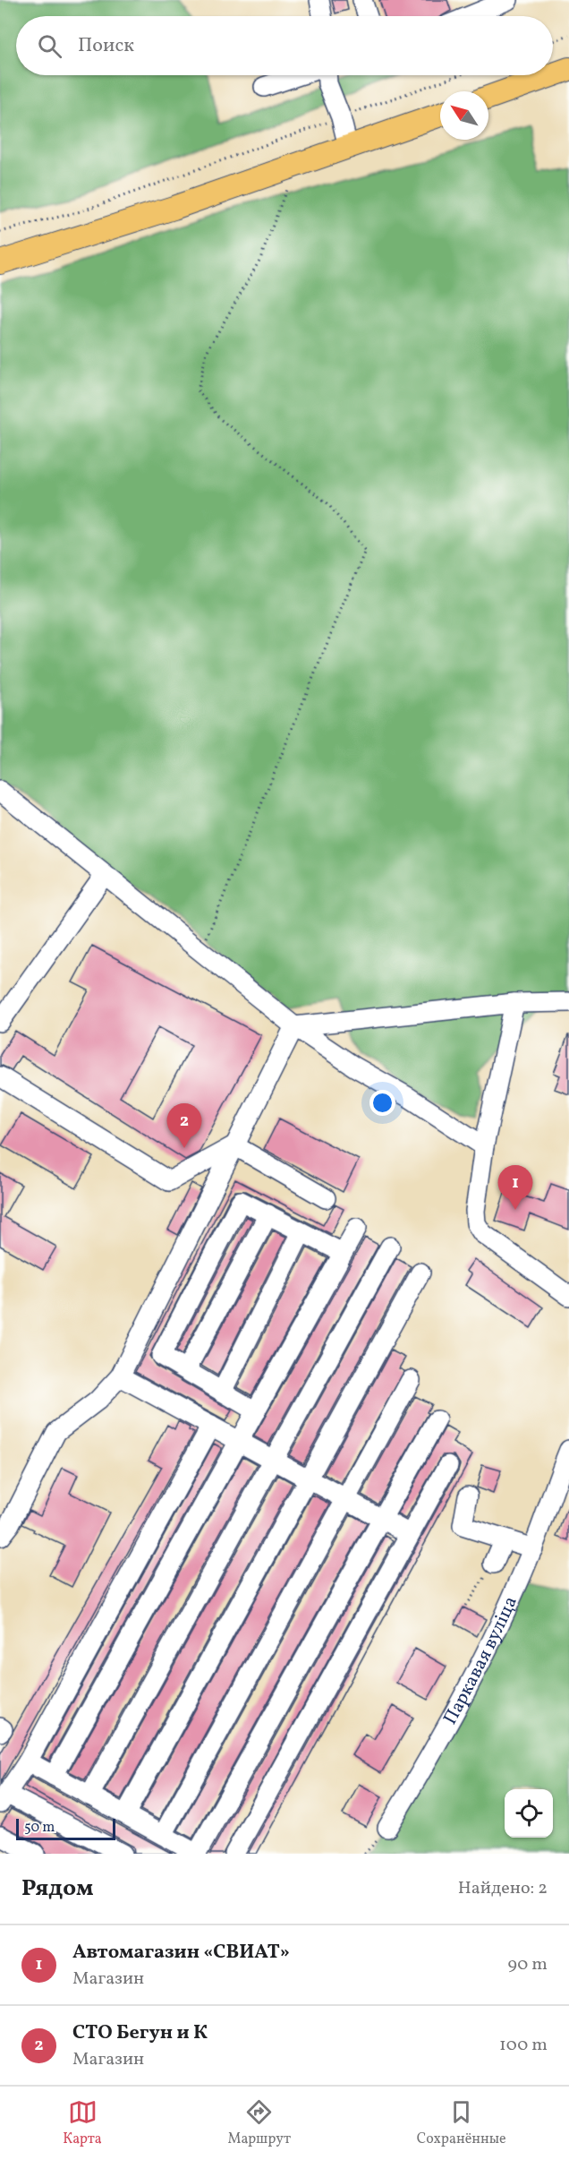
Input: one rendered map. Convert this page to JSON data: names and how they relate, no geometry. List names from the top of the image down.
{
  "streets": {
    "street": ["Паркавая вуліца"]
  },
  "scale_bar": "50 m",
  "north": "top left",
  "page": {
    "search": "Поиск",
    "pins": ["2", "1"],
    "scale": "50 m",
    "heading": ["Рядом", "Найдено: 2"],
    "list": [
      {
        "mark": "1",
        "name": "Автомагазин «СВИАТ»",
        "note": "Магазин",
        "value": "90 m"
      },
      {
        "mark": "2",
        "name": "СТО Бегун и К",
        "note": "Магазин",
        "value": "100 m"
      }
    ],
    "nav": ["Карта", "Маршрут", "Сохранённые"]
  }
}
